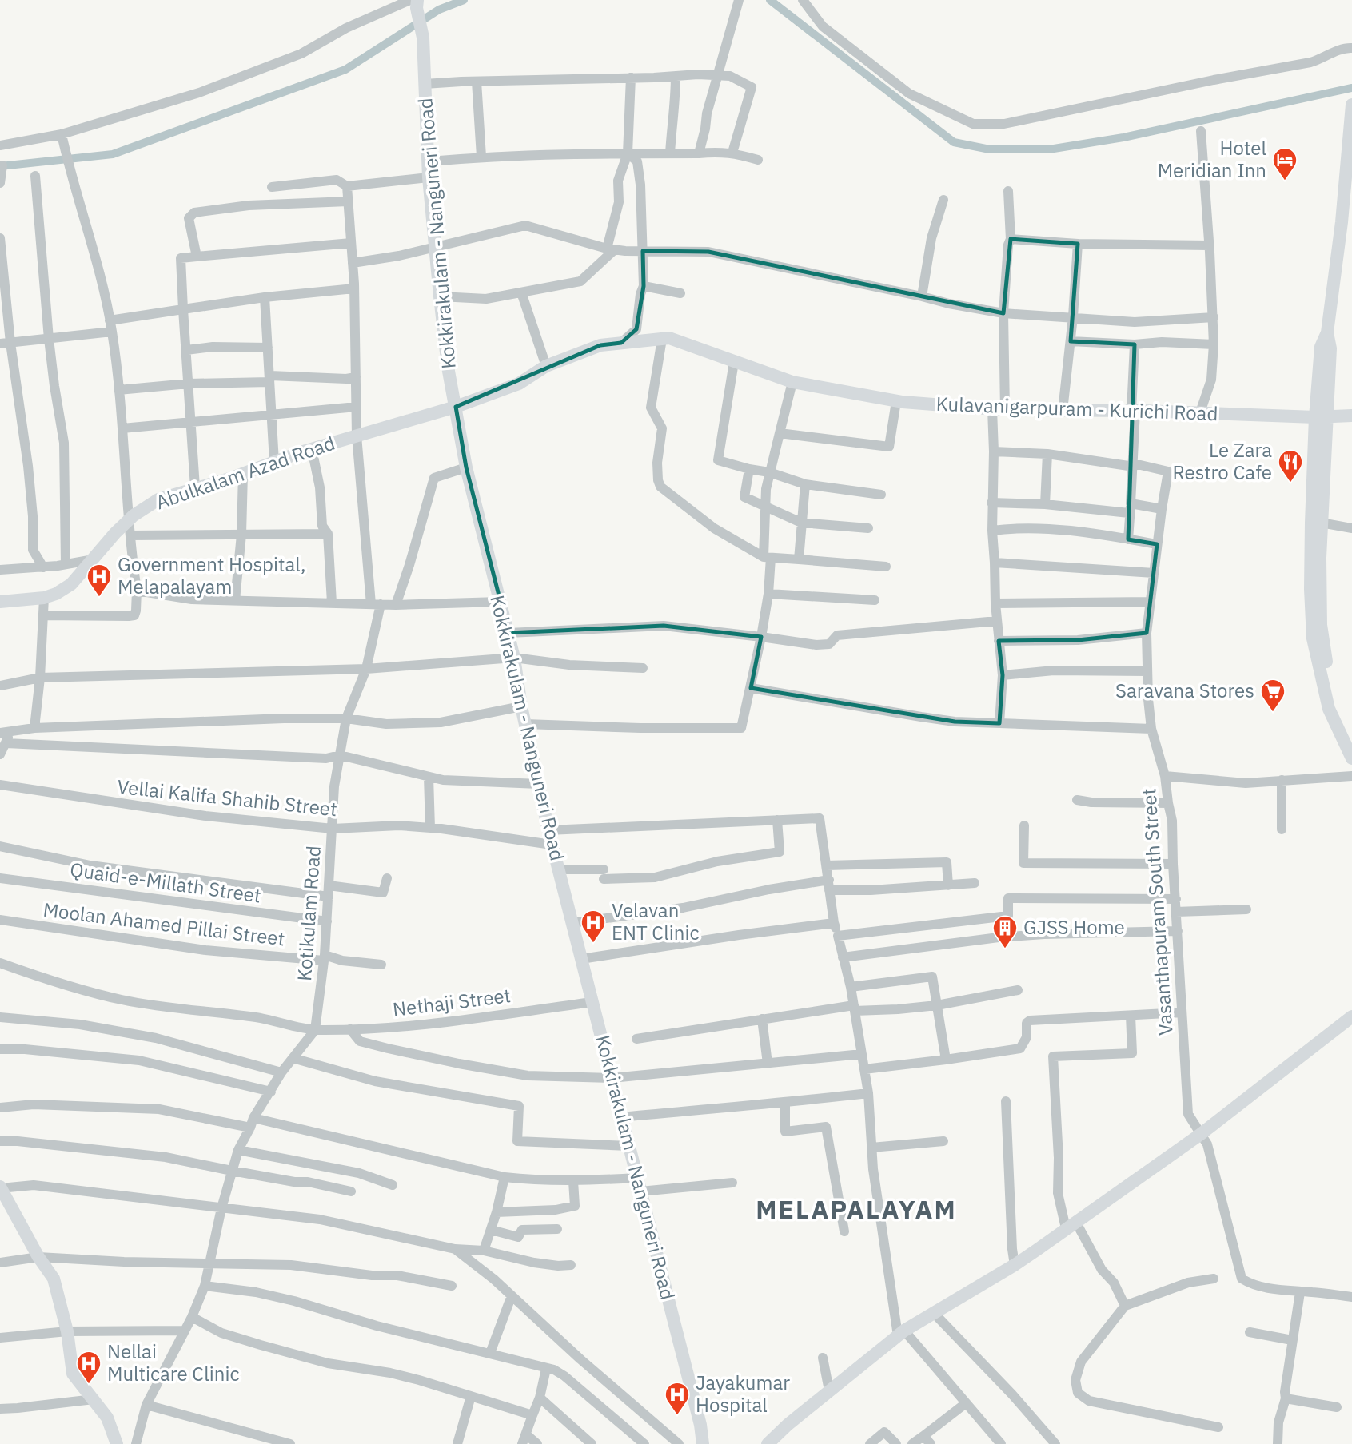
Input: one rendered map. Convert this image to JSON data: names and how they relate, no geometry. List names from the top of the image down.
{
  "streets": {
    "main road": ["Kokkirakulam - Nanguneri Road", "Kulavanigarpuram - Kurichi Road", "Abulkalam Azad Road"],
    "street": [
      "Vellai Kalifa Shahib Street",
      "Quaid-e-Millath Street",
      "Vasanthapuram South Street",
      "Kotikulam Road",
      "Moolan Ahamed Pillai Street",
      "Nethaji Street"
    ]
  },
  "crossings": [
    ["Kokkirakulam - Nanguneri Road", "Kulavanigarpuram - Kurichi Road"],
    ["Kokkirakulam - Nanguneri Road", "Abulkalam Azad Road"],
    ["Kokkirakulam - Nanguneri Road", "Vellai Kalifa Shahib Street"],
    ["Kokkirakulam - Nanguneri Road", "Nethaji Street"],
    ["Kulavanigarpuram - Kurichi Road", "Abulkalam Azad Road"],
    ["Abulkalam Azad Road", "Kotikulam Road"],
    ["Vellai Kalifa Shahib Street", "Kotikulam Road"],
    ["Quaid-e-Millath Street", "Kotikulam Road"],
    ["Kotikulam Road", "Moolan Ahamed Pillai Street"],
    ["Kotikulam Road", "Nethaji Street"]
  ],
  "districts": ["MELAPALAYAM"],
  "places": {
    "hotel": ["Hotel Meridian Inn"],
    "restaurant": ["Le Zara Restro Cafe"],
    "hospital": [
      "Government Hospital, Melapalayam",
      "Velavan ENT Clinic",
      "Nellai Multicare Clinic",
      "Jayakumar Hospital"
    ],
    "supermarket": ["Saravana Stores"],
    "building": ["GJSS Home"]
  }
}
